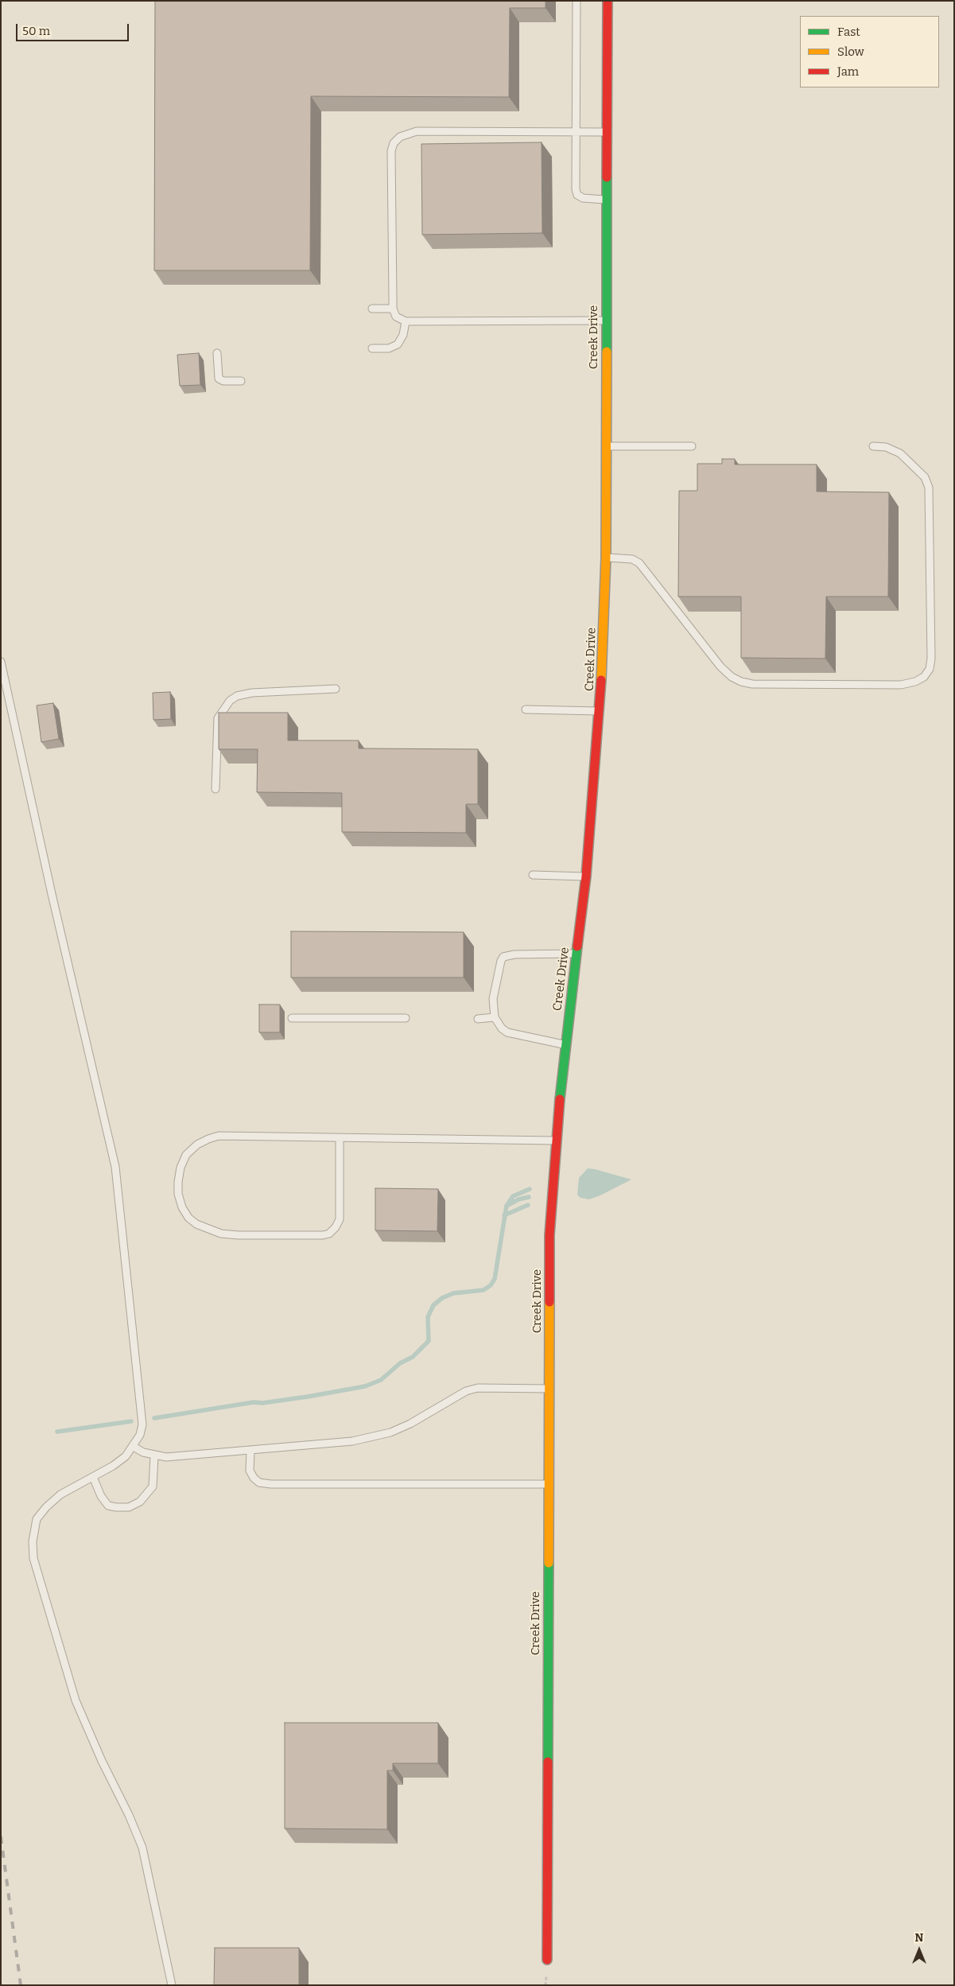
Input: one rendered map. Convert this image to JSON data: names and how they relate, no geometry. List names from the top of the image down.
{
  "streets": {
    "street": ["Creek Drive"]
  },
  "legend": ["Fast", "Slow", "Jam"],
  "scale_bar": "50 m",
  "north": "top"
}
